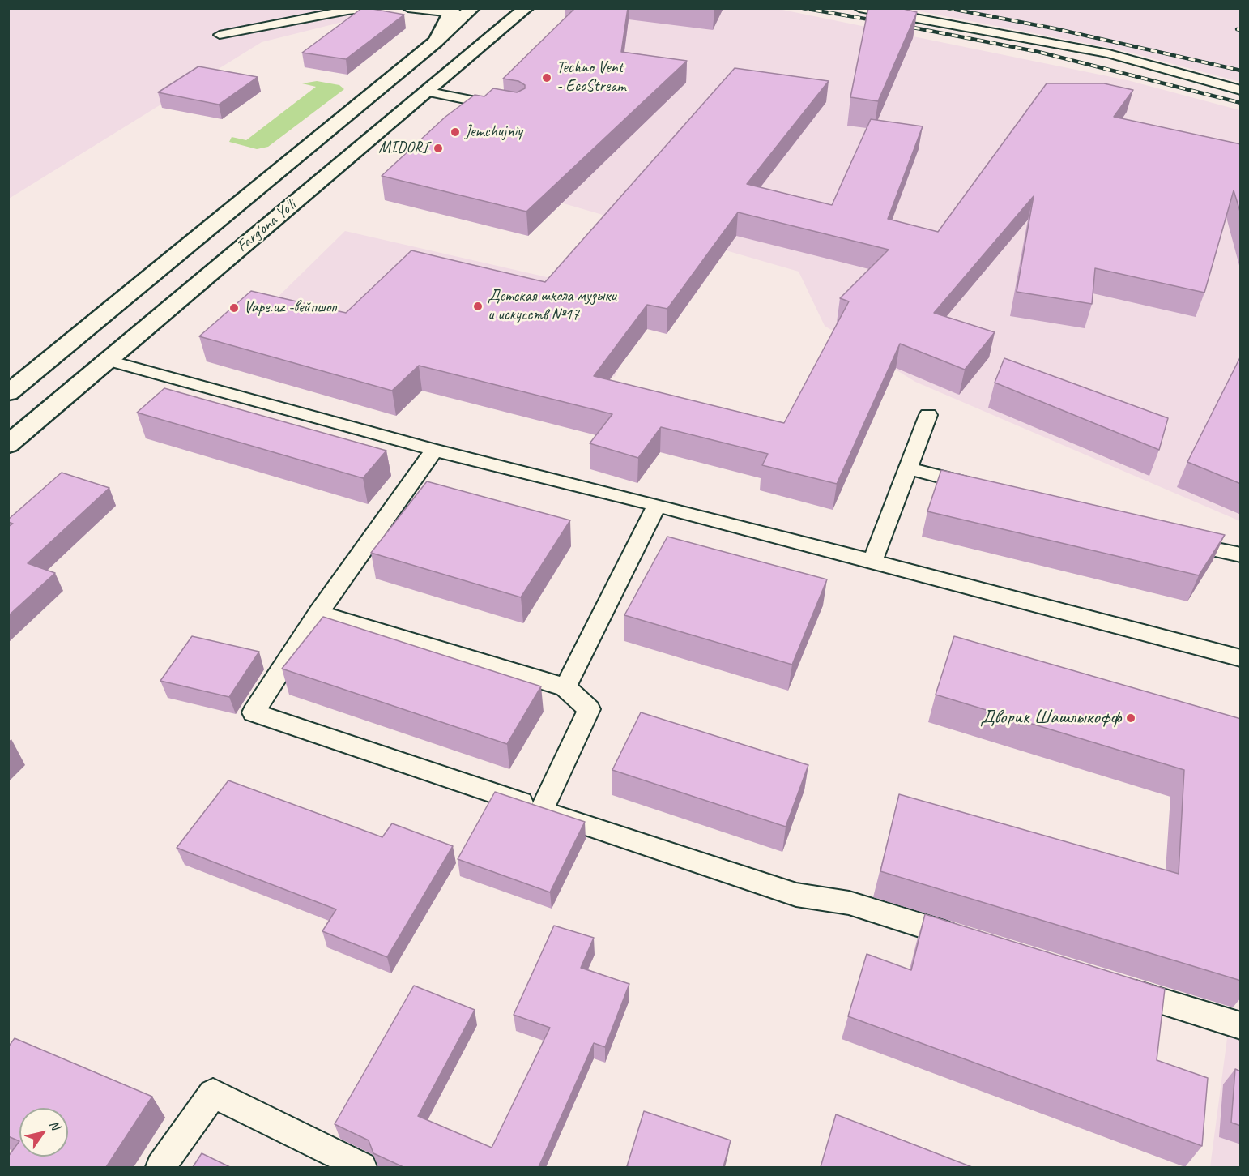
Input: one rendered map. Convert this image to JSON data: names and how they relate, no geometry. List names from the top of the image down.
{
  "streets": {
    "main road": ["Farg'ona Yo'li"]
  },
  "places": [
    "Techno Vent - EcoStream",
    "Jemchujniy",
    "MIDORI",
    "Детская школа музыки и искусств №17",
    "Vape.uz -вейпшоп",
    "Дворик Шашлыкофф"
  ],
  "north": "top right"
}
